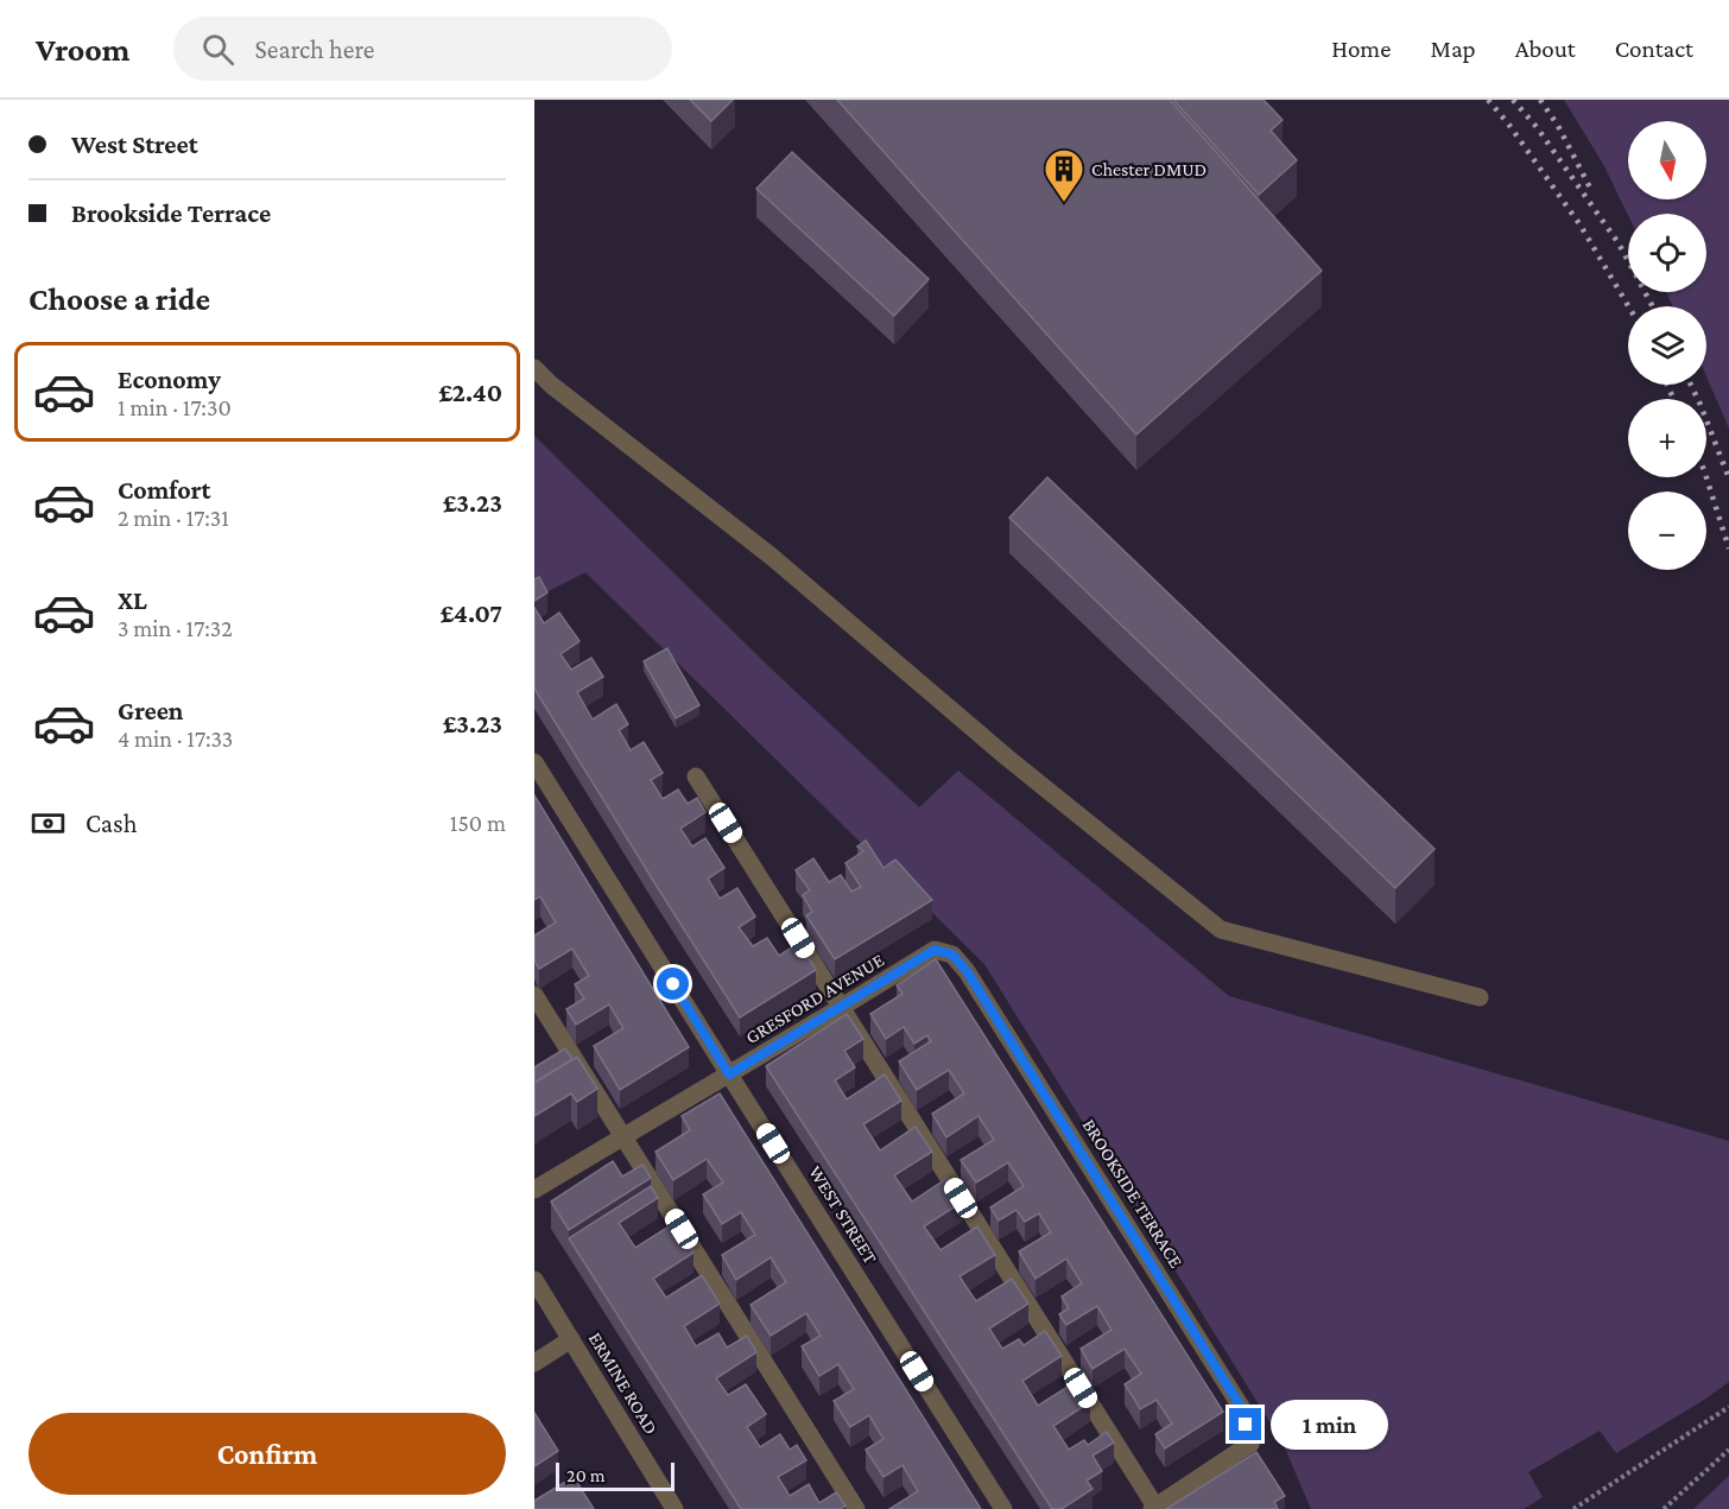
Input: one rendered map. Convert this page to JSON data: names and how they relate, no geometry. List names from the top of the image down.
{
  "streets": {
    "street": [
      "GRESFORD AVENUE",
      "BROOKSIDE TERRACE",
      "WEST STREET",
      "ERMINE ROAD"
    ]
  },
  "crossings": [
    ["GRESFORD AVENUE", "BROOKSIDE TERRACE"],
    ["GRESFORD AVENUE", "WEST STREET"]
  ],
  "places": {
    "building": ["Chester DMUD"]
  },
  "scale_bar": "20 m",
  "north": "bottom",
  "page": {
    "header": "Vroom",
    "search": "Search here",
    "nav": [
      "Home",
      "Map",
      "About",
      "Contact"
    ],
    "banner": ["West Street", "Brookside Terrace"],
    "map_buttons": ["+", "−"],
    "heading": "Choose a ride",
    "list": [
      {
        "name": "Economy",
        "note": "1 min · 17:30",
        "value": "£2.40"
      },
      {
        "name": "Comfort",
        "note": "2 min · 17:31",
        "value": "£3.23"
      },
      {
        "name": "XL",
        "note": "3 min · 17:32",
        "value": "£4.07"
      },
      {
        "name": "Green",
        "note": "4 min · 17:33",
        "value": "£3.23"
      }
    ],
    "pay": ["Cash", "150 m"],
    "buttons": "Confirm",
    "bubble": "1 min",
    "scale": "20 m"
  }
}
